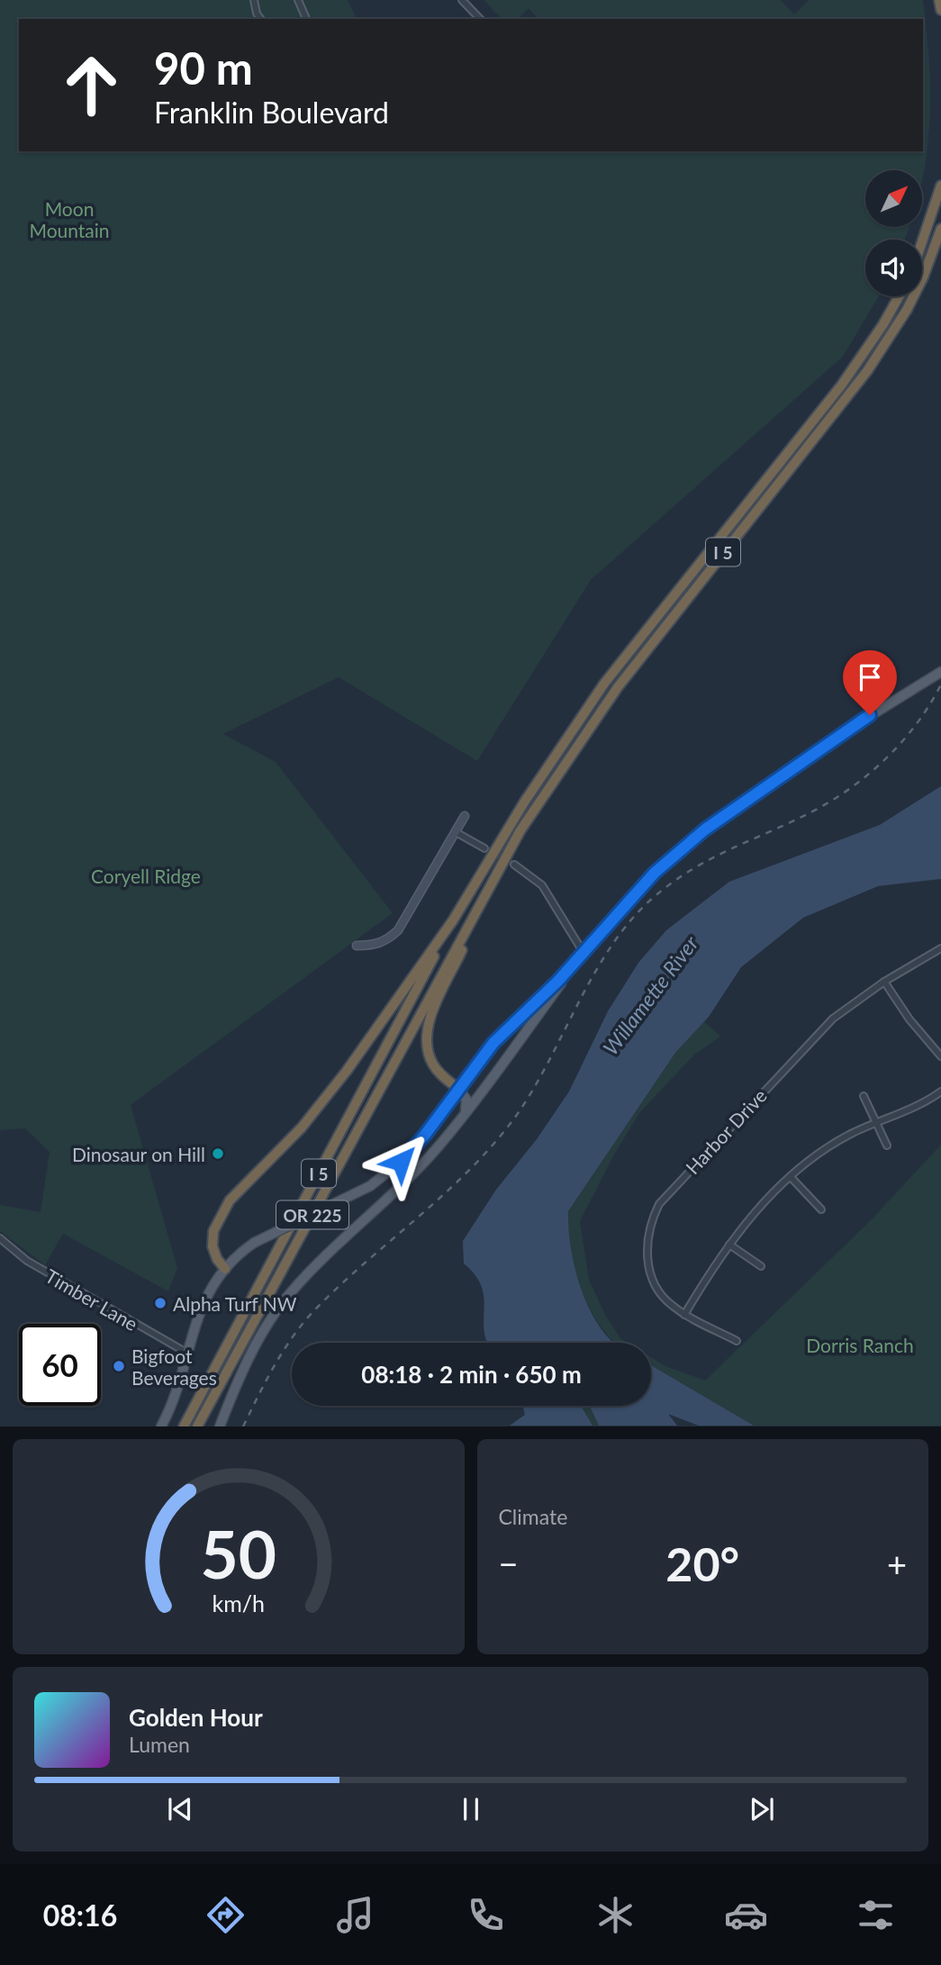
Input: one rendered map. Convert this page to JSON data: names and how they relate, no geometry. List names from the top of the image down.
{
  "streets": {
    "highway": ["I 5"],
    "main road": ["OR 225"],
    "street": ["Harbor Drive", "Timber Lane"]
  },
  "crossings": [
    ["OR 225", "Timber Lane"]
  ],
  "water": ["Willamette River"],
  "parks": ["Moon Mountain", "Coryell Ridge", "Dorris Ranch"],
  "places": ["Dinosaur on Hill", "Alpha Turf NW", "Bigfoot Beverages"],
  "north": "top right",
  "page": {
    "turn": ["90 m", "Franklin Boulevard"],
    "limit": "60",
    "trip": "08:18 · 2 min · 650 m",
    "tile": "Climate",
    "heat": ["−", "20°", "+"],
    "song": ["Golden Hour", "Lumen"],
    "tabs": "08:16",
    "gauge": ["50", "km/h"]
  }
}
